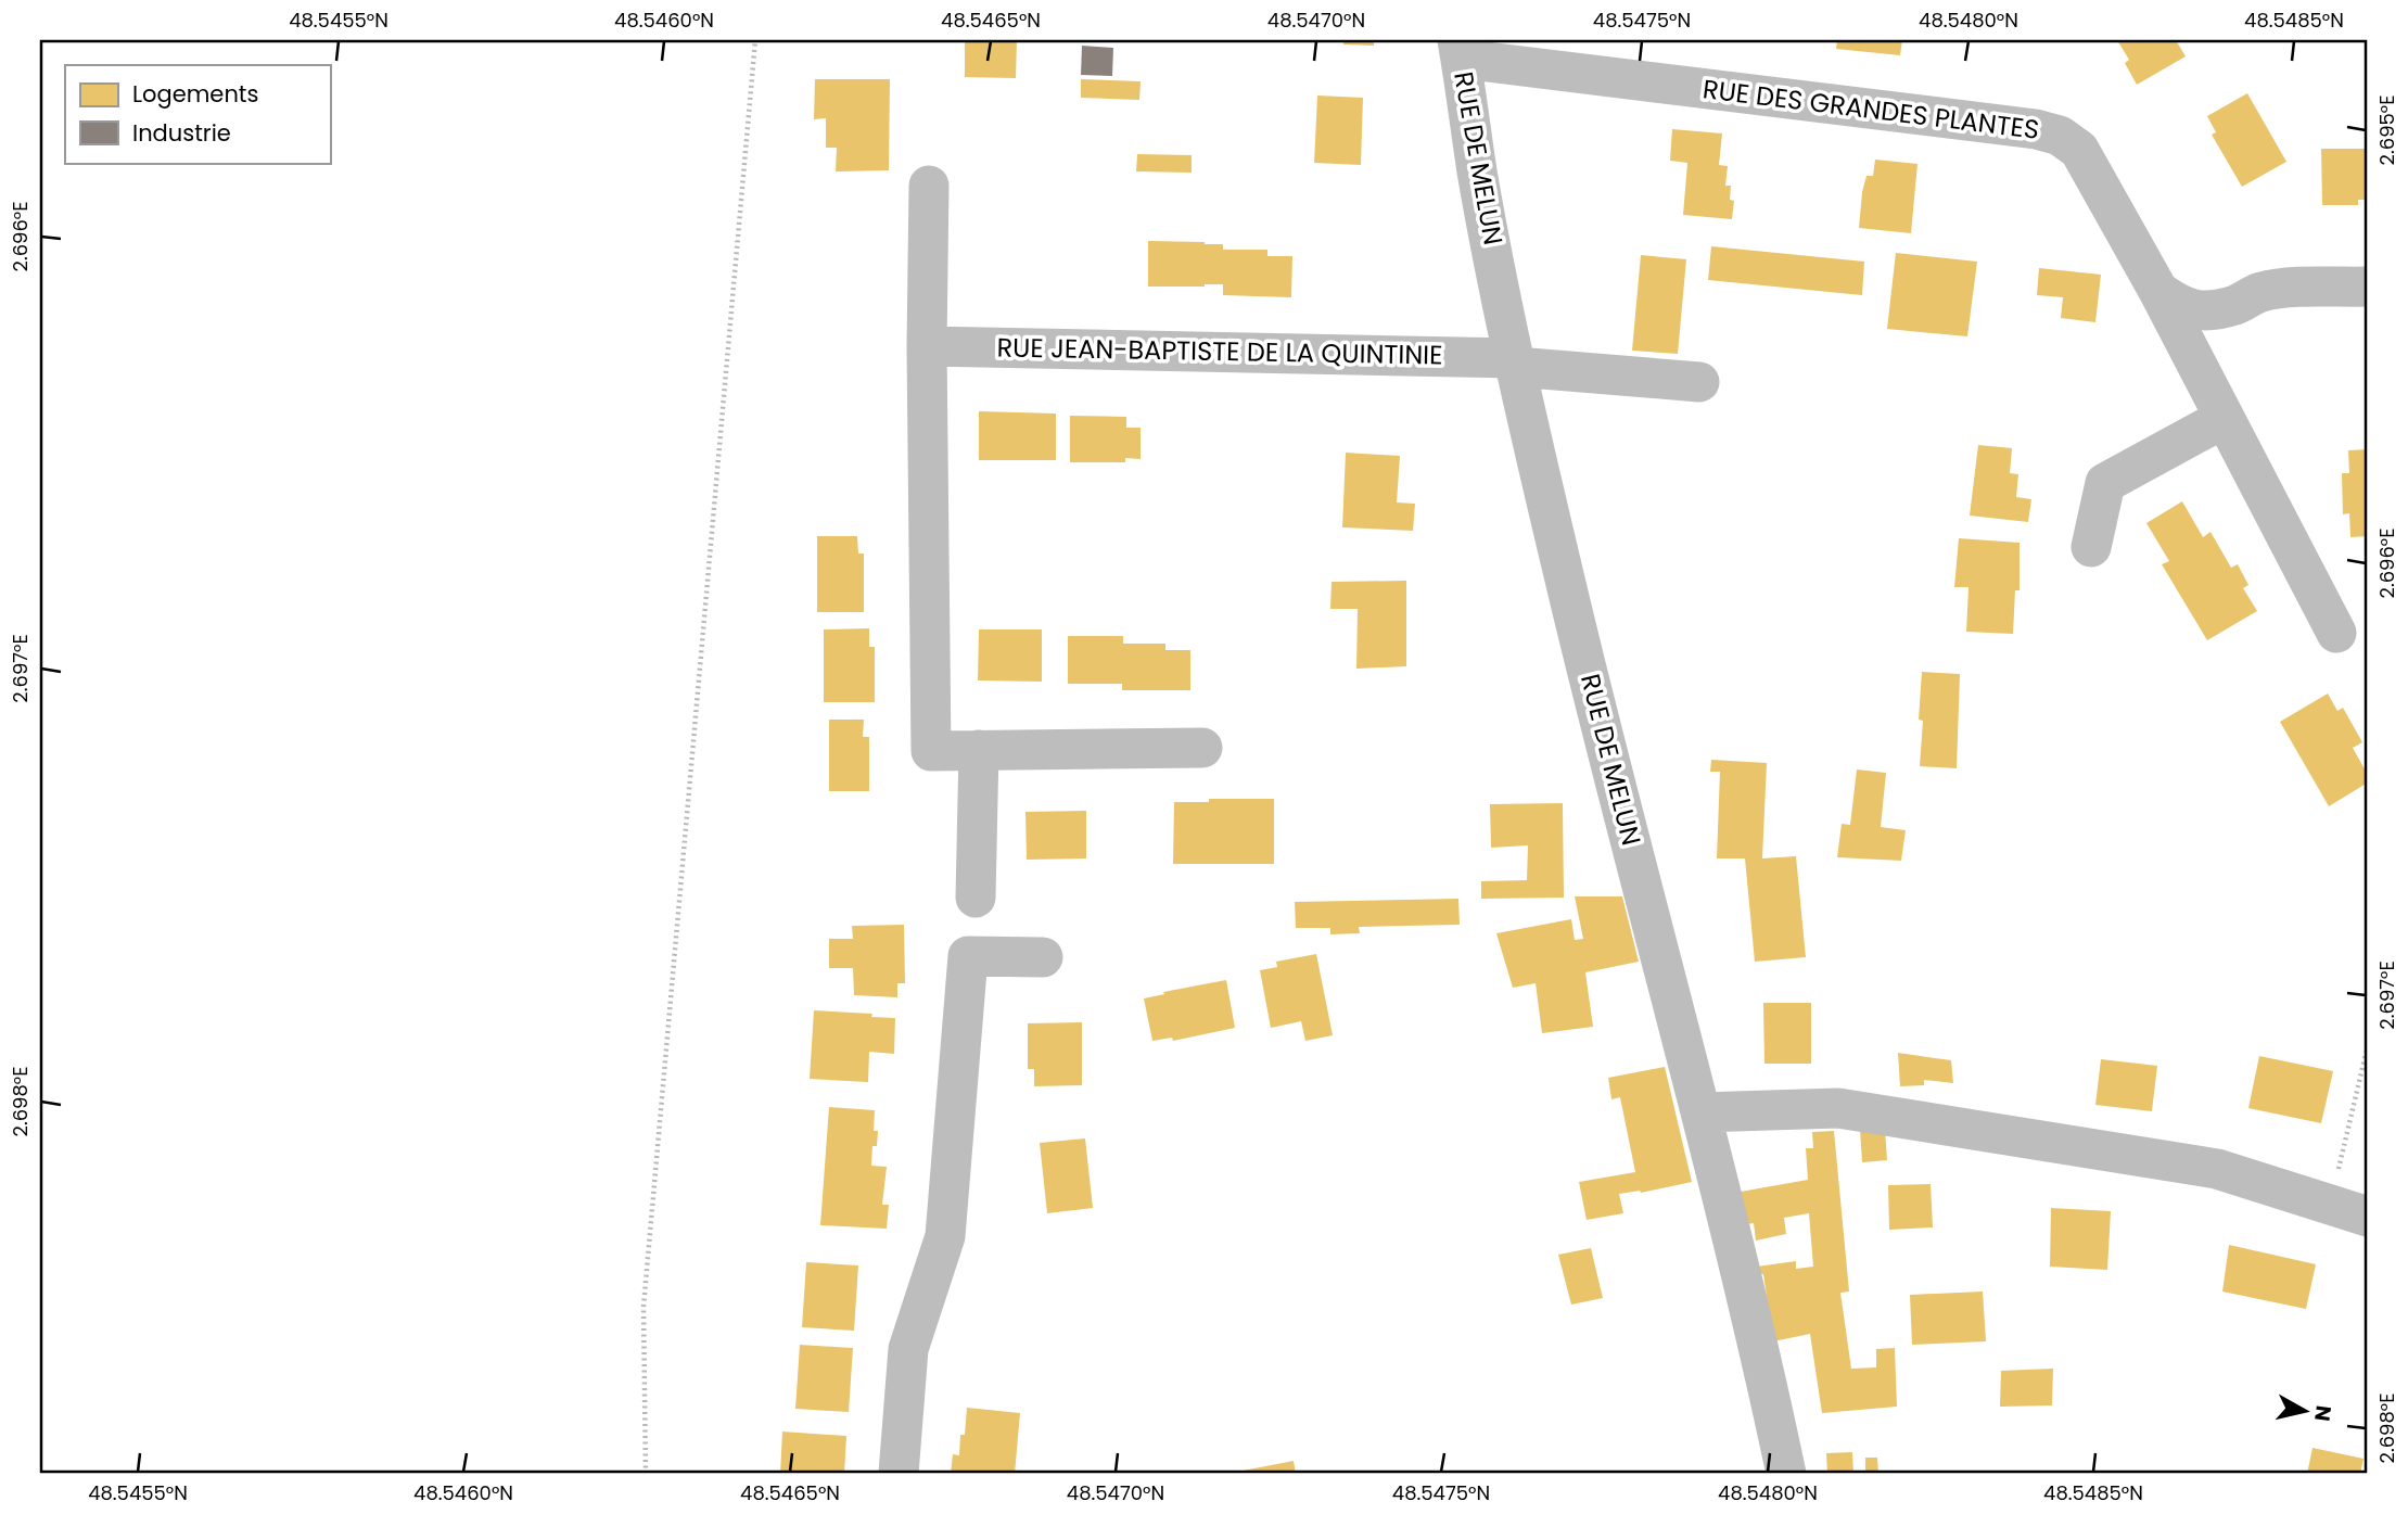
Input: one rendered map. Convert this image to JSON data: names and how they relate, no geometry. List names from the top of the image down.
{
  "streets": {
    "street": ["RUE DES GRANDES PLANTES", "RUE DE MELUN", "RUE JEAN-BAPTISTE DE LA QUINTINIE"]
  },
  "crossings": [
    ["RUE DES GRANDES PLANTES", "RUE DE MELUN"],
    ["RUE DE MELUN", "RUE JEAN-BAPTISTE DE LA QUINTINIE"]
  ],
  "legend": ["Logements", "Industrie"],
  "north": "right",
  "coordinates": [
    "48.5455°N",
    "48.5460°N",
    "48.5465°N",
    "48.5470°N",
    "48.5475°N",
    "48.5480°N",
    "48.5485°N",
    "2.695°E",
    "2.696°E",
    "2.697°E",
    "2.698°E"
  ]
}
